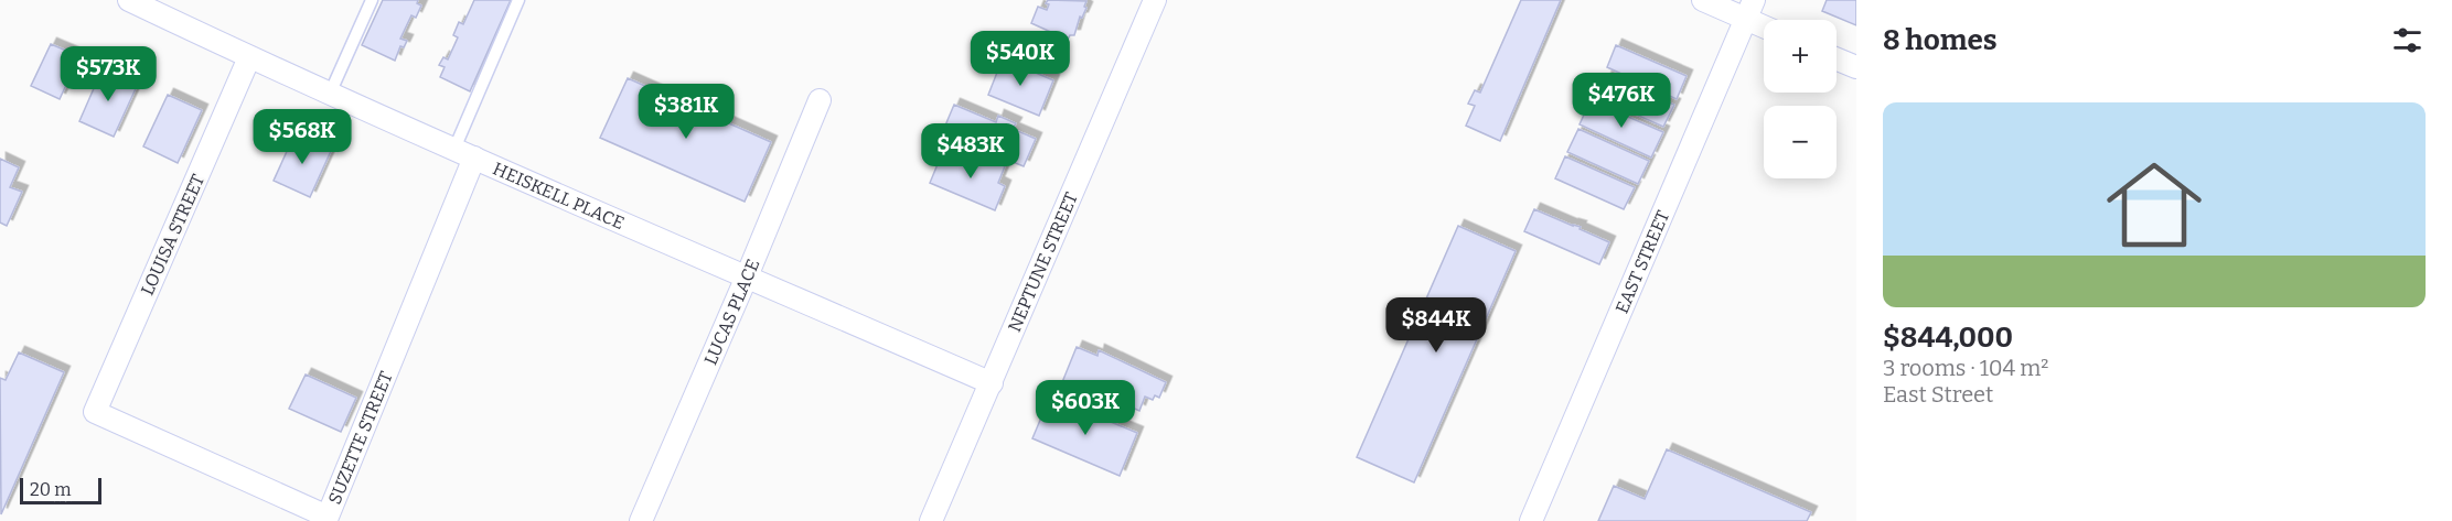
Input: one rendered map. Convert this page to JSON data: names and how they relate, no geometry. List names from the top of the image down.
{
  "streets": {
    "street": [
      "HEISKELL PLACE",
      "LOUISA STREET",
      "NEPTUNE STREET",
      "EAST STREET",
      "LUCAS PLACE",
      "SUZETTE STREET"
    ]
  },
  "crossings": [
    ["HEISKELL PLACE", "LOUISA STREET"],
    ["HEISKELL PLACE", "NEPTUNE STREET"],
    ["HEISKELL PLACE", "LUCAS PLACE"],
    ["HEISKELL PLACE", "SUZETTE STREET"],
    ["LOUISA STREET", "SUZETTE STREET"]
  ],
  "scale_bar": "20 m",
  "page": {
    "heading": "8 homes",
    "map_buttons": ["+", "−"],
    "price": [
      "$540K",
      "$573K",
      "$476K",
      "$381K",
      "$568K",
      "$483K",
      "$844K",
      "$603K"
    ],
    "list": [
      {
        "name": "$844,000",
        "note": "3 rooms · 104 m² · East Street"
      }
    ],
    "scale": "20 m"
  }
}
